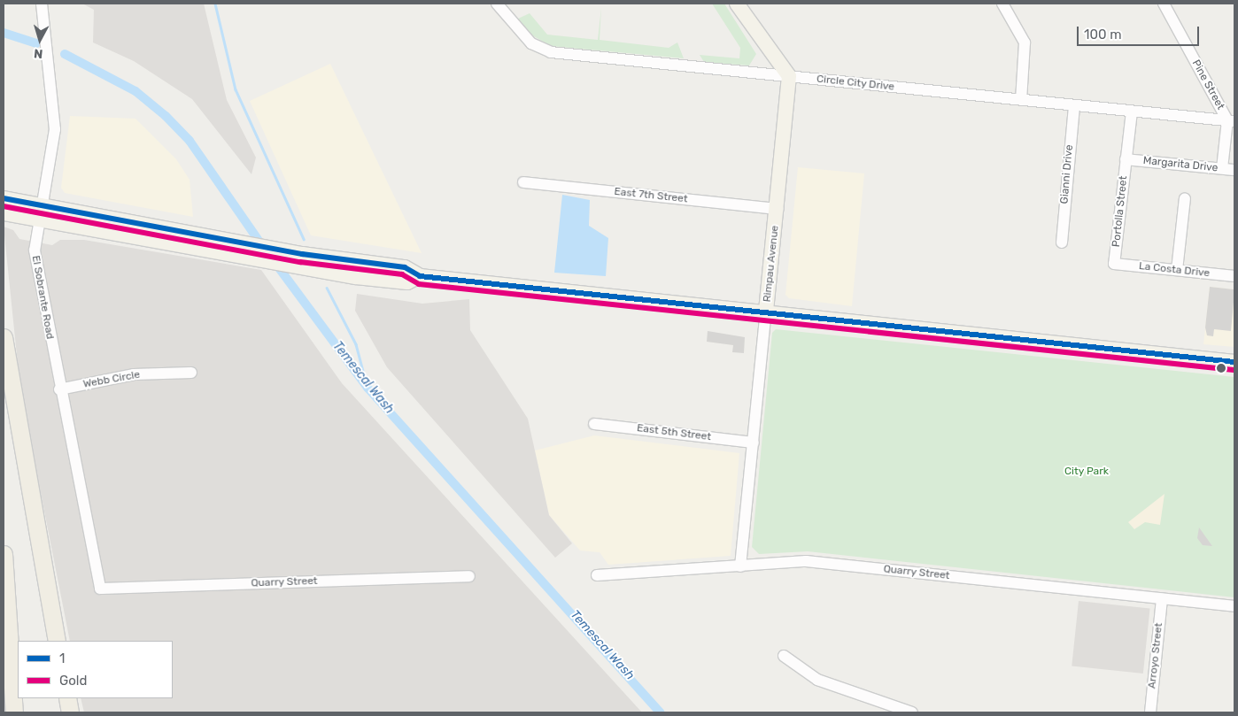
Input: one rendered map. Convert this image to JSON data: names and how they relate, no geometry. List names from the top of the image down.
{
  "streets": {
    "main road": ["Rimpau Avenue"],
    "street": [
      "Circle City Drive",
      "Pine Street",
      "Margarita Drive",
      "Gianni Drive",
      "East 7th Street",
      "Portolla Street",
      "La Costa Drive",
      "El Sobrante Road",
      "Webb Circle",
      "East 5th Street",
      "Quarry Street",
      "Arroyo Street"
    ]
  },
  "crossings": [
    ["Circle City Drive", "Pine Street"],
    ["Circle City Drive", "Gianni Drive"],
    ["Circle City Drive", "Portolla Street"],
    ["Circle City Drive", "Rimpau Avenue"],
    ["Margarita Drive", "Portolla Street"],
    ["East 7th Street", "Rimpau Avenue"],
    ["Portolla Street", "La Costa Drive"],
    ["Rimpau Avenue", "East 5th Street"],
    ["Rimpau Avenue", "Quarry Street"],
    ["El Sobrante Road", "Webb Circle"],
    ["El Sobrante Road", "Quarry Street"],
    ["Quarry Street", "Arroyo Street"]
  ],
  "water": ["Temescal Wash"],
  "parks": ["City Park"],
  "lines": ["transit line 1", "transit line Gold"],
  "legend": ["1", "Gold"],
  "scale_bar": "100 m",
  "north": "bottom"
}
